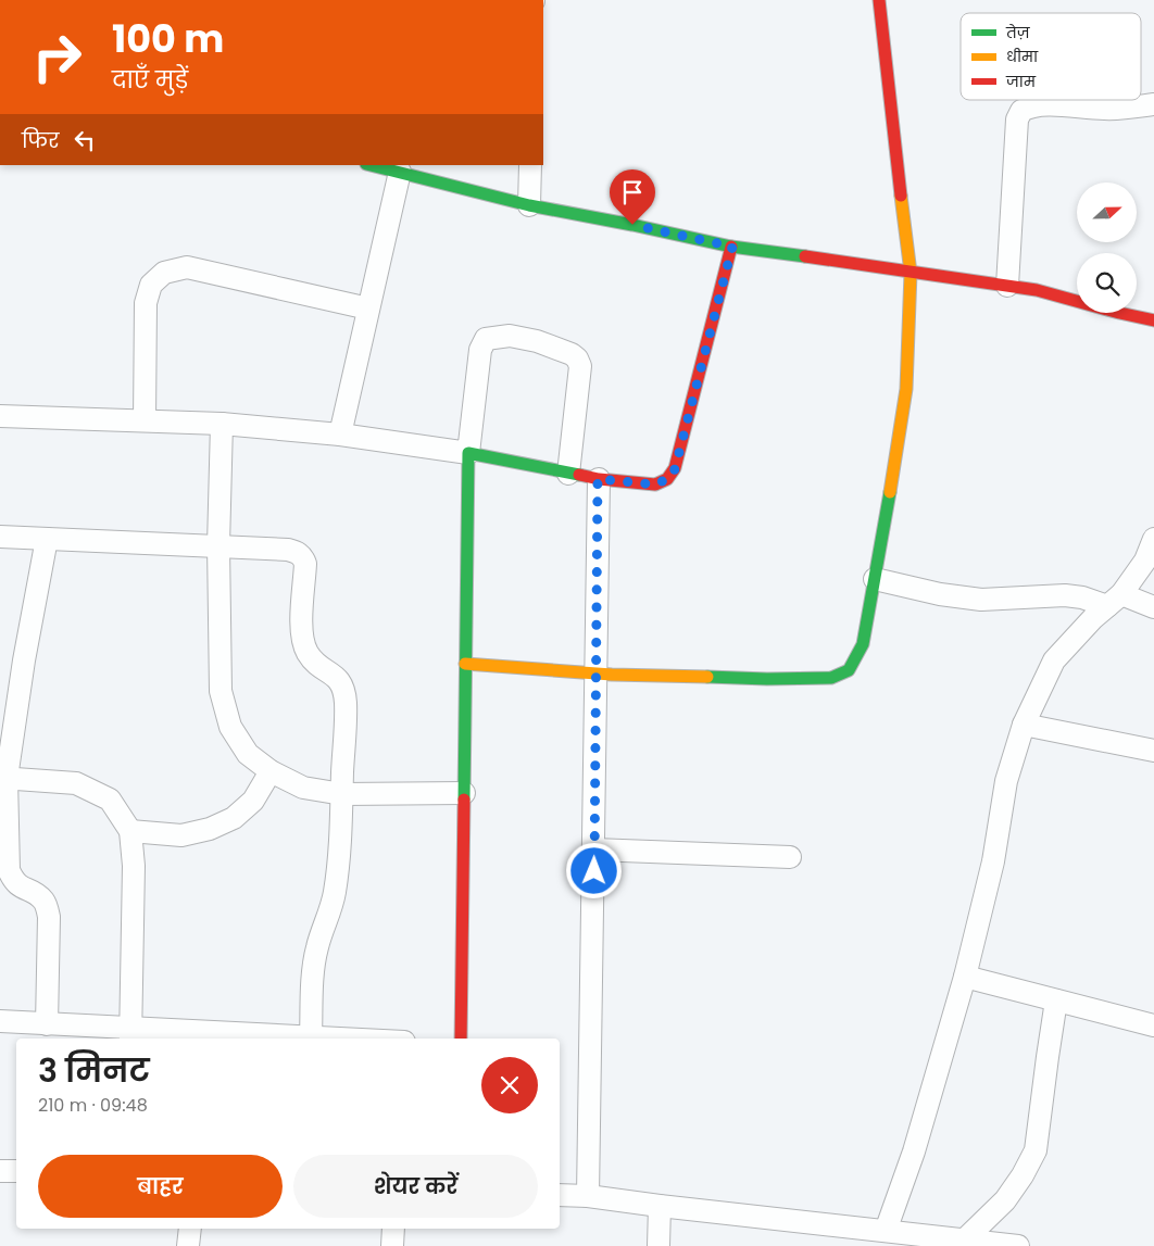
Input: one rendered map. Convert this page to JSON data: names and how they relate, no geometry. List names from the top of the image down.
{
  "legend": ["तेज़", "धीमा", "जाम"],
  "north": "right",
  "page": {
    "turn": ["100 m", "दाएँ मुड़ें"],
    "then": "फिर",
    "heading": ["3 मिनट", "210 m · 09:48"],
    "buttons": ["बाहर", "शेयर करें"]
  }
}
